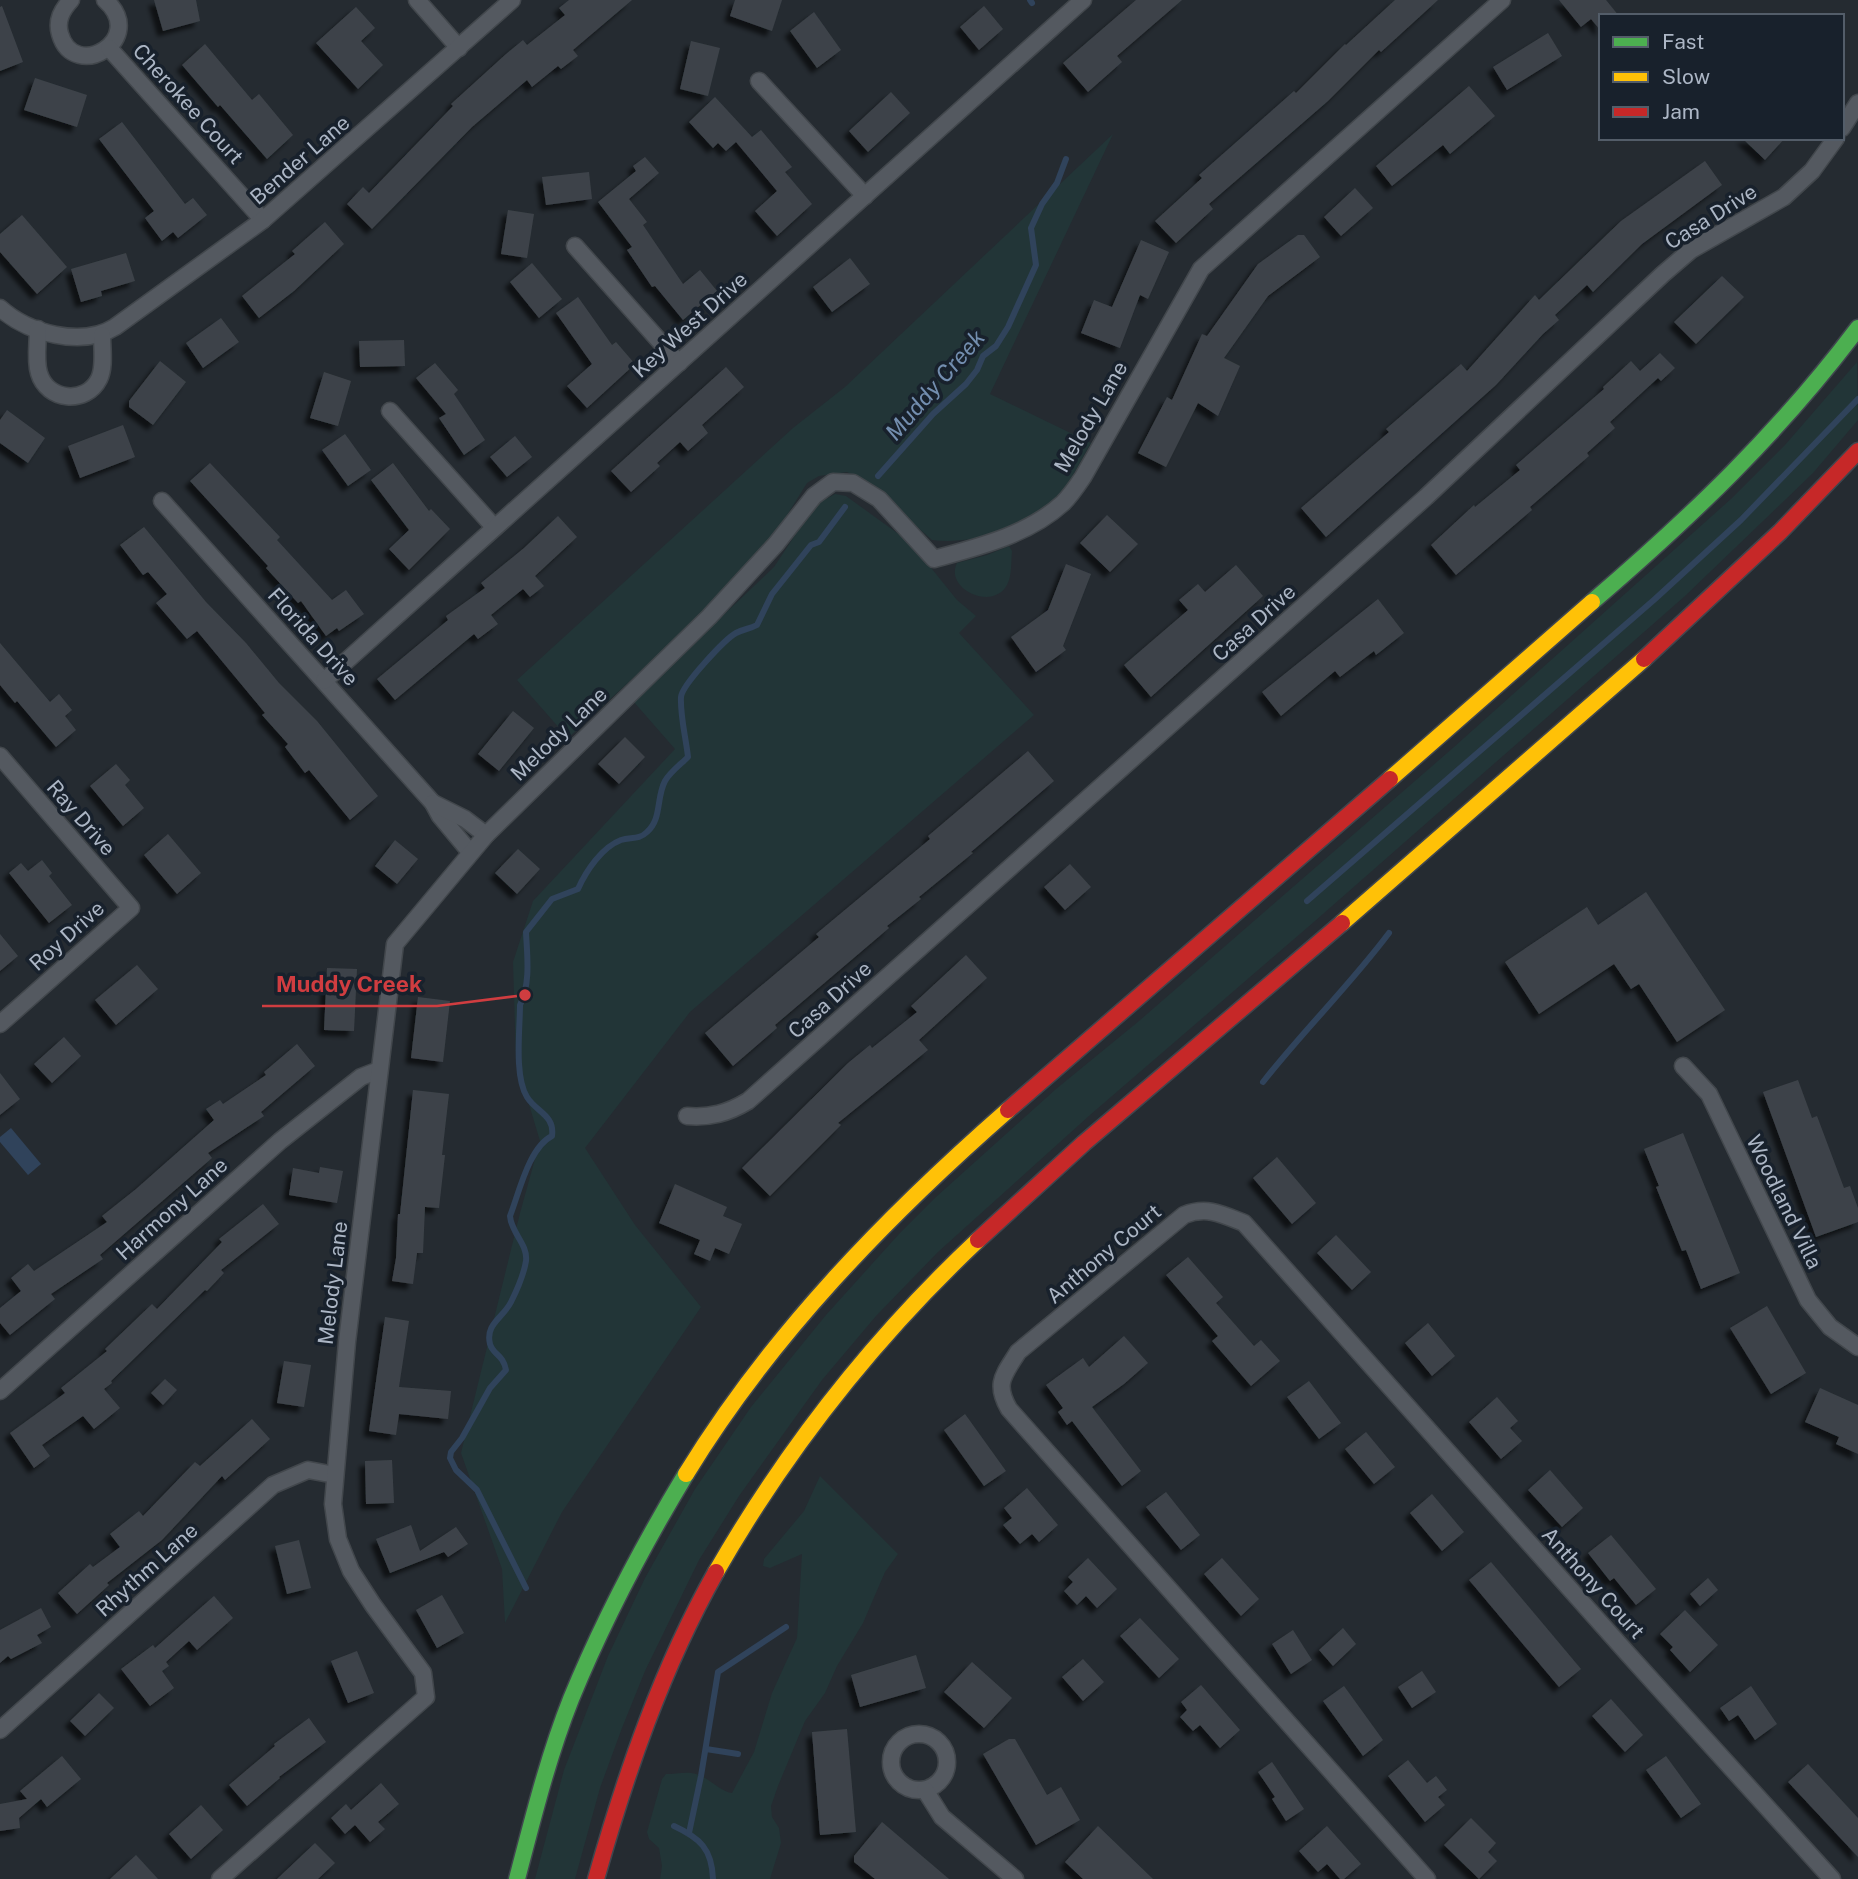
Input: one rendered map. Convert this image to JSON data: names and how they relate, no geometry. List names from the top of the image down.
{
  "streets": {
    "street": [
      "Cherokee Court",
      "Bender Lane",
      "Casa Drive",
      "Key West Drive",
      "Melody Lane",
      "Florida Drive",
      "Ray Drive",
      "Roy Drive",
      "Woodland Villa",
      "Harmony Lane",
      "Anthony Court",
      "Rhythm Lane"
    ]
  },
  "crossings": [
    ["Cherokee Court", "Bender Lane"],
    ["Key West Drive", "Florida Drive"],
    ["Melody Lane", "Florida Drive"],
    ["Melody Lane", "Harmony Lane"],
    ["Melody Lane", "Rhythm Lane"],
    ["Ray Drive", "Roy Drive"]
  ],
  "water": ["Muddy Creek"],
  "places": ["Muddy Creek"],
  "legend": ["Fast", "Slow", "Jam"]
}
